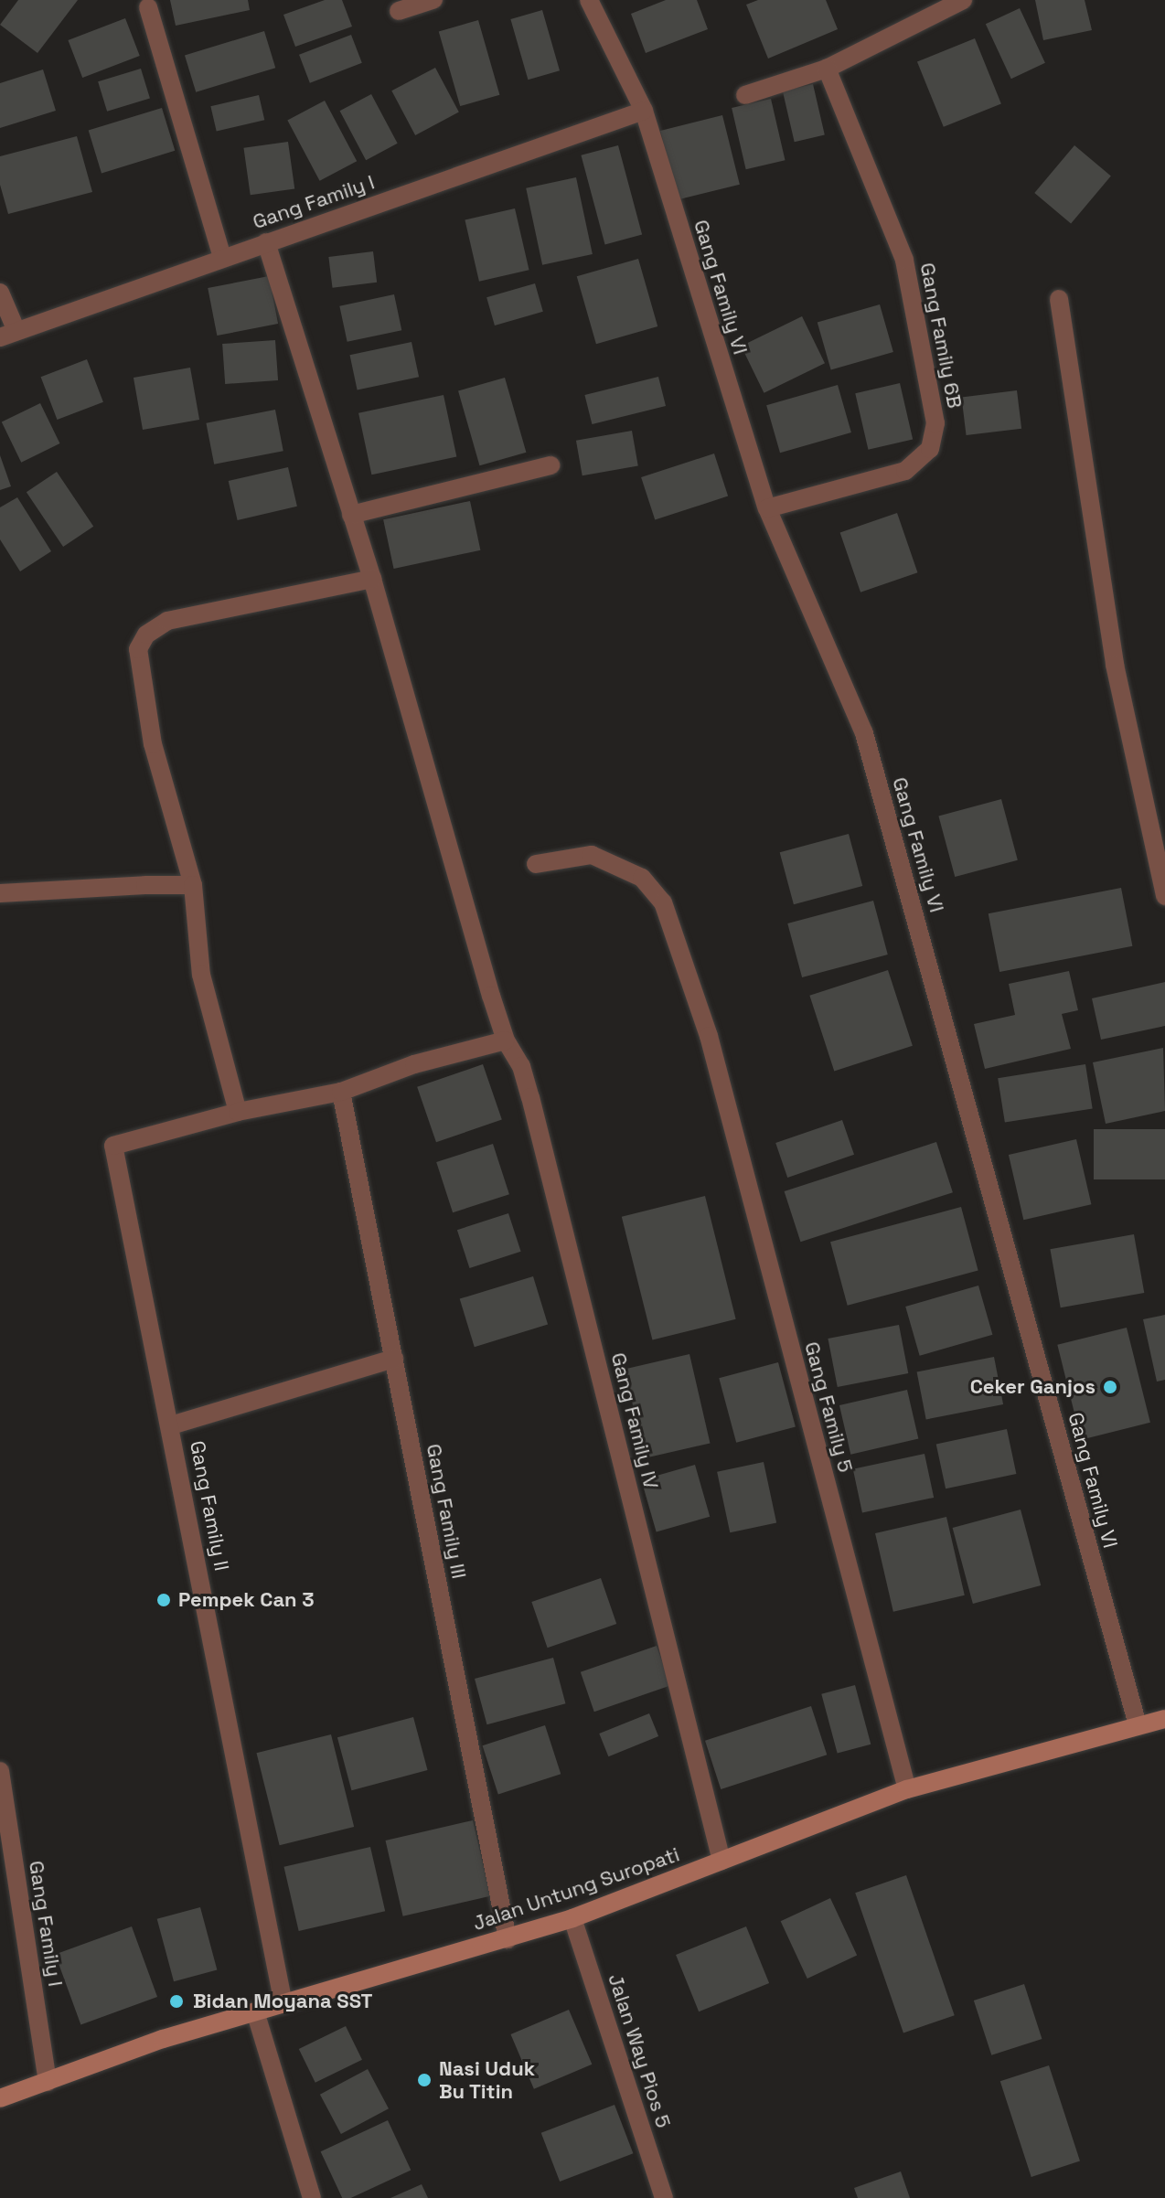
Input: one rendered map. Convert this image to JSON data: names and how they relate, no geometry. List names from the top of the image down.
{
  "streets": {
    "main road": ["Jalan Untung Suropati"],
    "street": [
      "Gang Family I",
      "Gang Family VI",
      "Gang Family 6B",
      "Gang Family 5",
      "Gang Family IV",
      "Gang Family II",
      "Gang Family III",
      "Jalan Way Pios 5"
    ]
  },
  "crossings": [
    ["Gang Family I", "Gang Family VI"],
    ["Gang Family I", "Gang Family IV"],
    ["Gang Family I", "Jalan Untung Suropati"],
    ["Gang Family VI", "Gang Family 6B"],
    ["Gang Family VI", "Jalan Untung Suropati"],
    ["Gang Family 5", "Jalan Untung Suropati"],
    ["Gang Family IV", "Jalan Untung Suropati"],
    ["Gang Family II", "Jalan Untung Suropati"],
    ["Gang Family III", "Jalan Untung Suropati"],
    ["Jalan Untung Suropati", "Jalan Way Pios 5"]
  ],
  "places": [
    "Ceker Ganjos",
    "Pempek Can 3",
    "Bidan Moyana SST",
    "Nasi Uduk Bu Titin"
  ]
}
